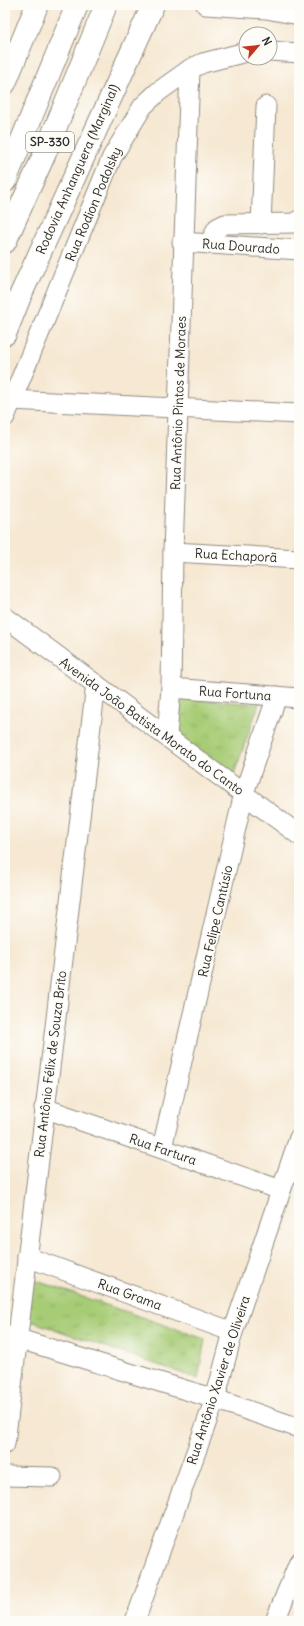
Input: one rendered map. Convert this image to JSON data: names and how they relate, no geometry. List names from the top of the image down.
{
  "streets": {
    "highway": ["SP-330", "Rodovia Anhanguera (Marginal)"],
    "street": [
      "Rua Rodion Podolsky",
      "Rua Dourado",
      "Rua Antônio Pintos de Moraes",
      "Rua Echaporã",
      "Rua Fortuna",
      "Avenida João Batista Morato do Canto",
      "Rua Felipe Cantúsio",
      "Rua Antônio Félix de Souza Brito",
      "Rua Fartura",
      "Rua Grama",
      "Rua Antônio Xavier de Oliveira"
    ]
  },
  "crossings": [
    ["Rua Rodion Podolsky", "Rua Antônio Pintos de Moraes"],
    ["Rua Dourado", "Rua Antônio Pintos de Moraes"],
    ["Rua Antônio Pintos de Moraes", "Rua Echaporã"],
    ["Rua Antônio Pintos de Moraes", "Rua Fortuna"],
    ["Rua Antônio Pintos de Moraes", "Avenida João Batista Morato do Canto"],
    ["Rua Fortuna", "Rua Felipe Cantúsio"],
    ["Avenida João Batista Morato do Canto", "Rua Felipe Cantúsio"],
    ["Avenida João Batista Morato do Canto", "Rua Antônio Félix de Souza Brito"],
    ["Rua Felipe Cantúsio", "Rua Fartura"],
    ["Rua Antônio Félix de Souza Brito", "Rua Fartura"],
    ["Rua Antônio Félix de Souza Brito", "Rua Grama"],
    ["Rua Fartura", "Rua Antônio Xavier de Oliveira"],
    ["Rua Grama", "Rua Antônio Xavier de Oliveira"]
  ],
  "north": "top right"
}
